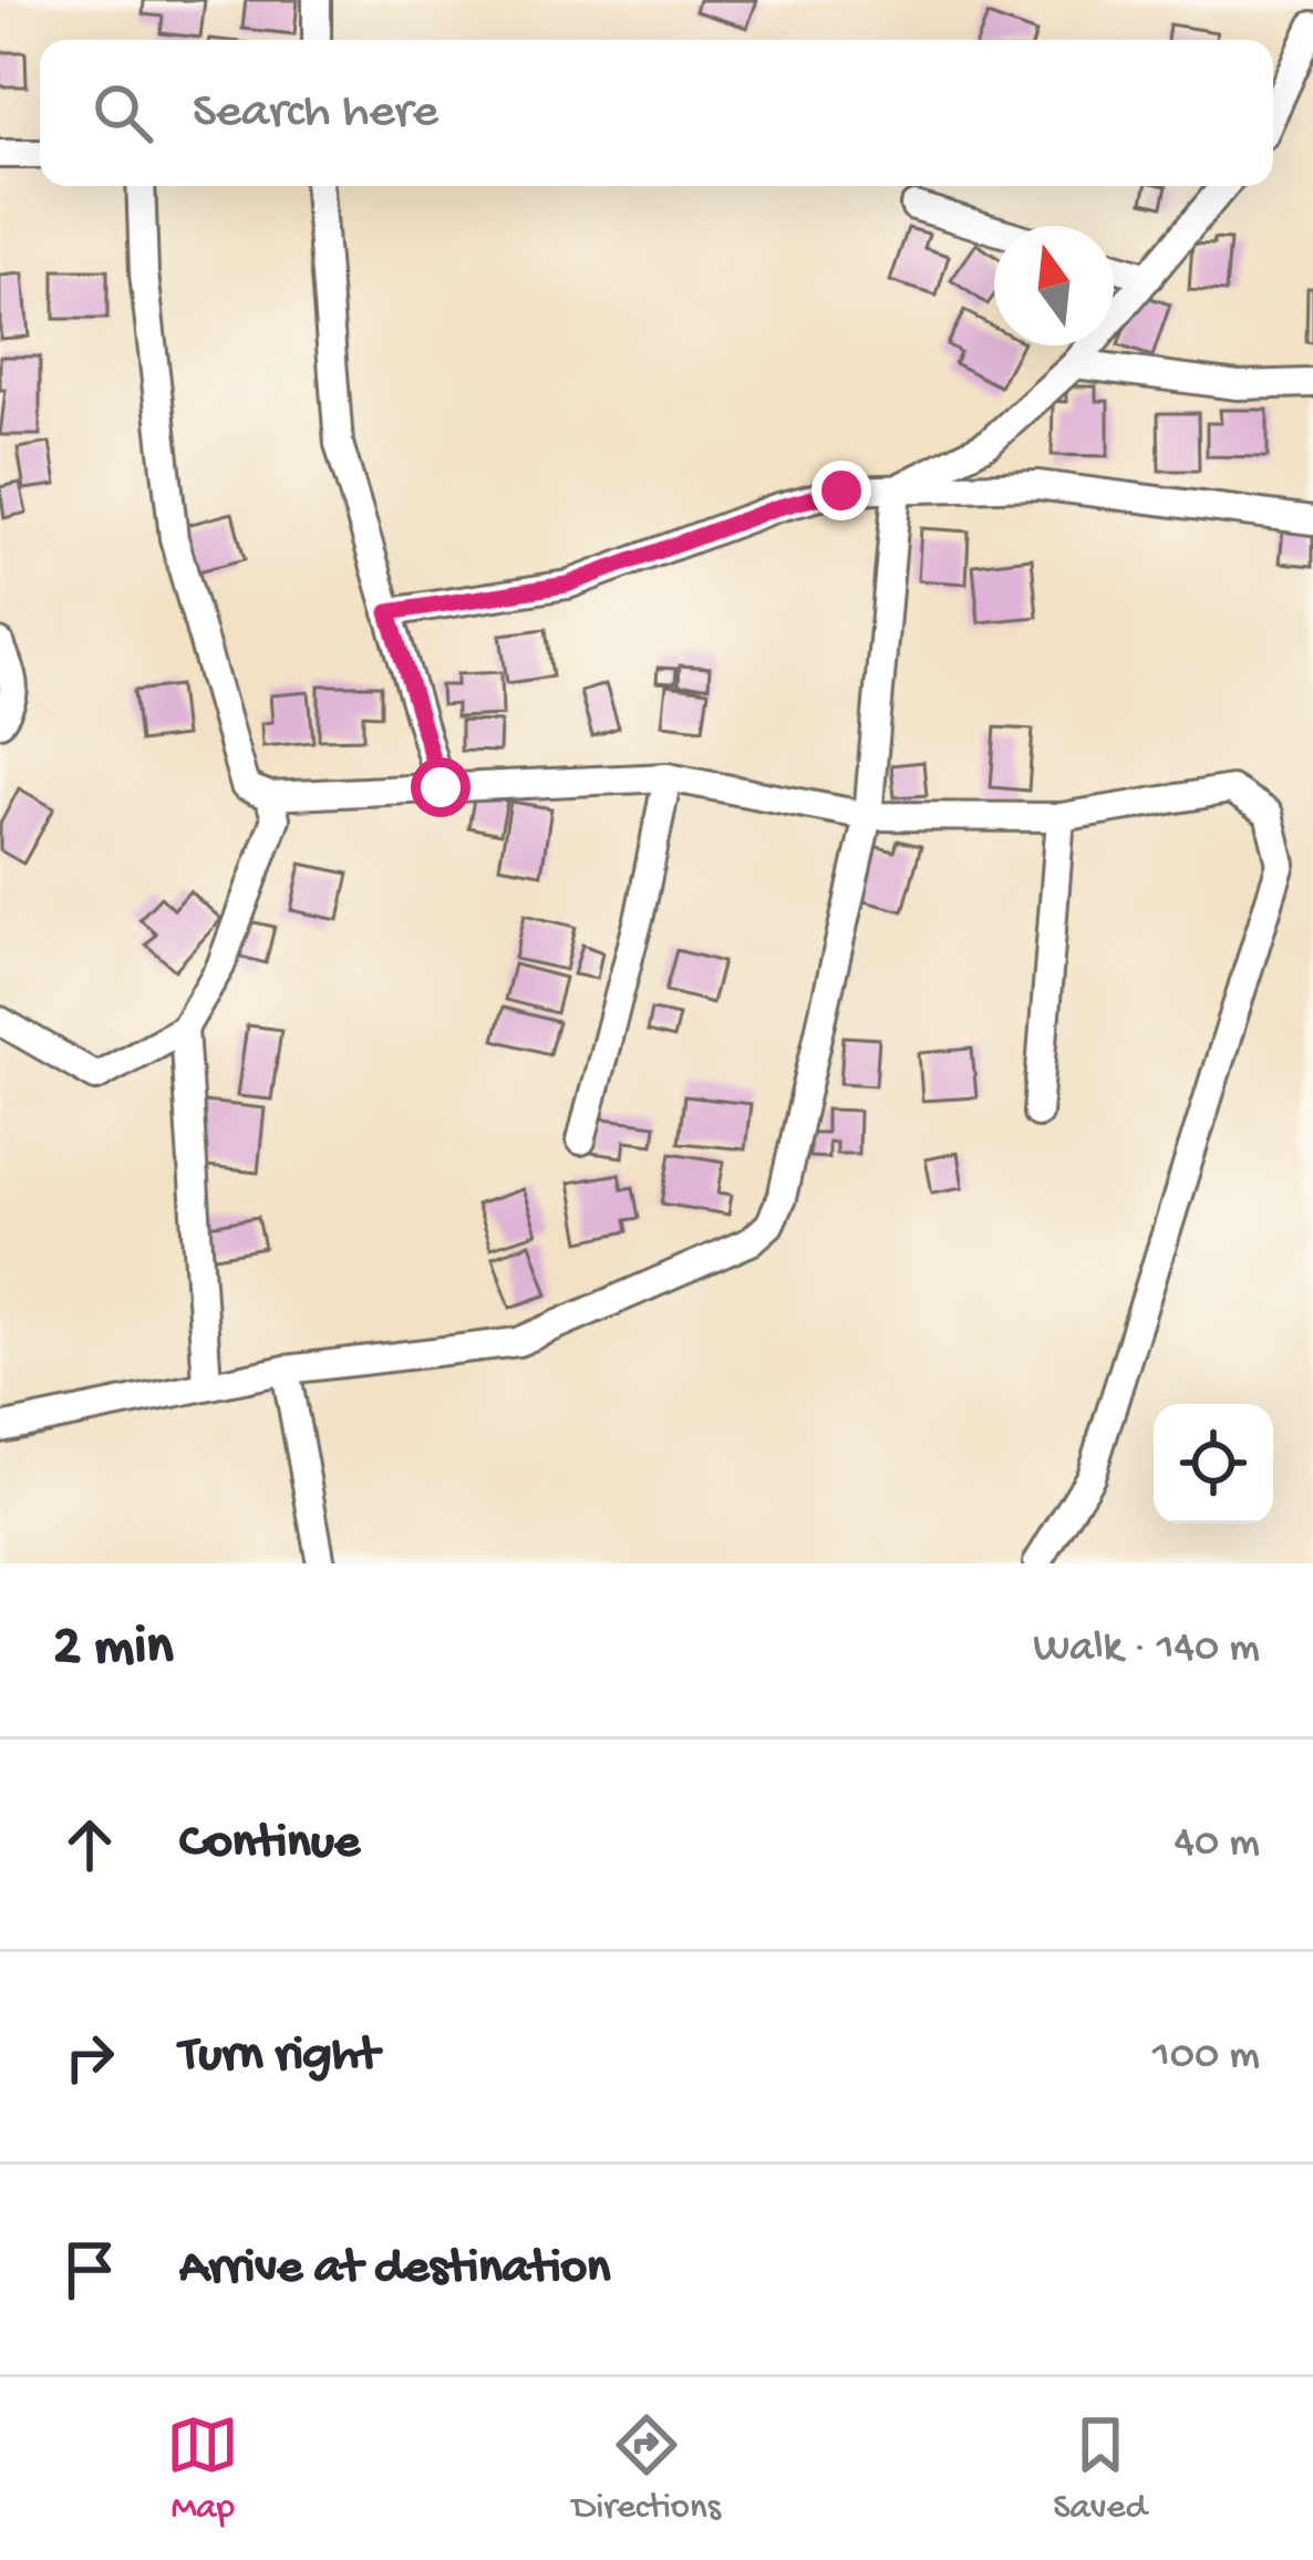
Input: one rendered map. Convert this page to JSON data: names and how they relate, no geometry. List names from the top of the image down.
{
  "north": "top",
  "page": {
    "search": "Search here",
    "heading": ["2 min", "Walk · 140 m"],
    "list": [
      ["Continue", "40 m"],
      ["Turn right", "100 m"],
      "Arrive at destination"
    ],
    "nav": ["Map", "Directions", "Saved"]
  }
}
